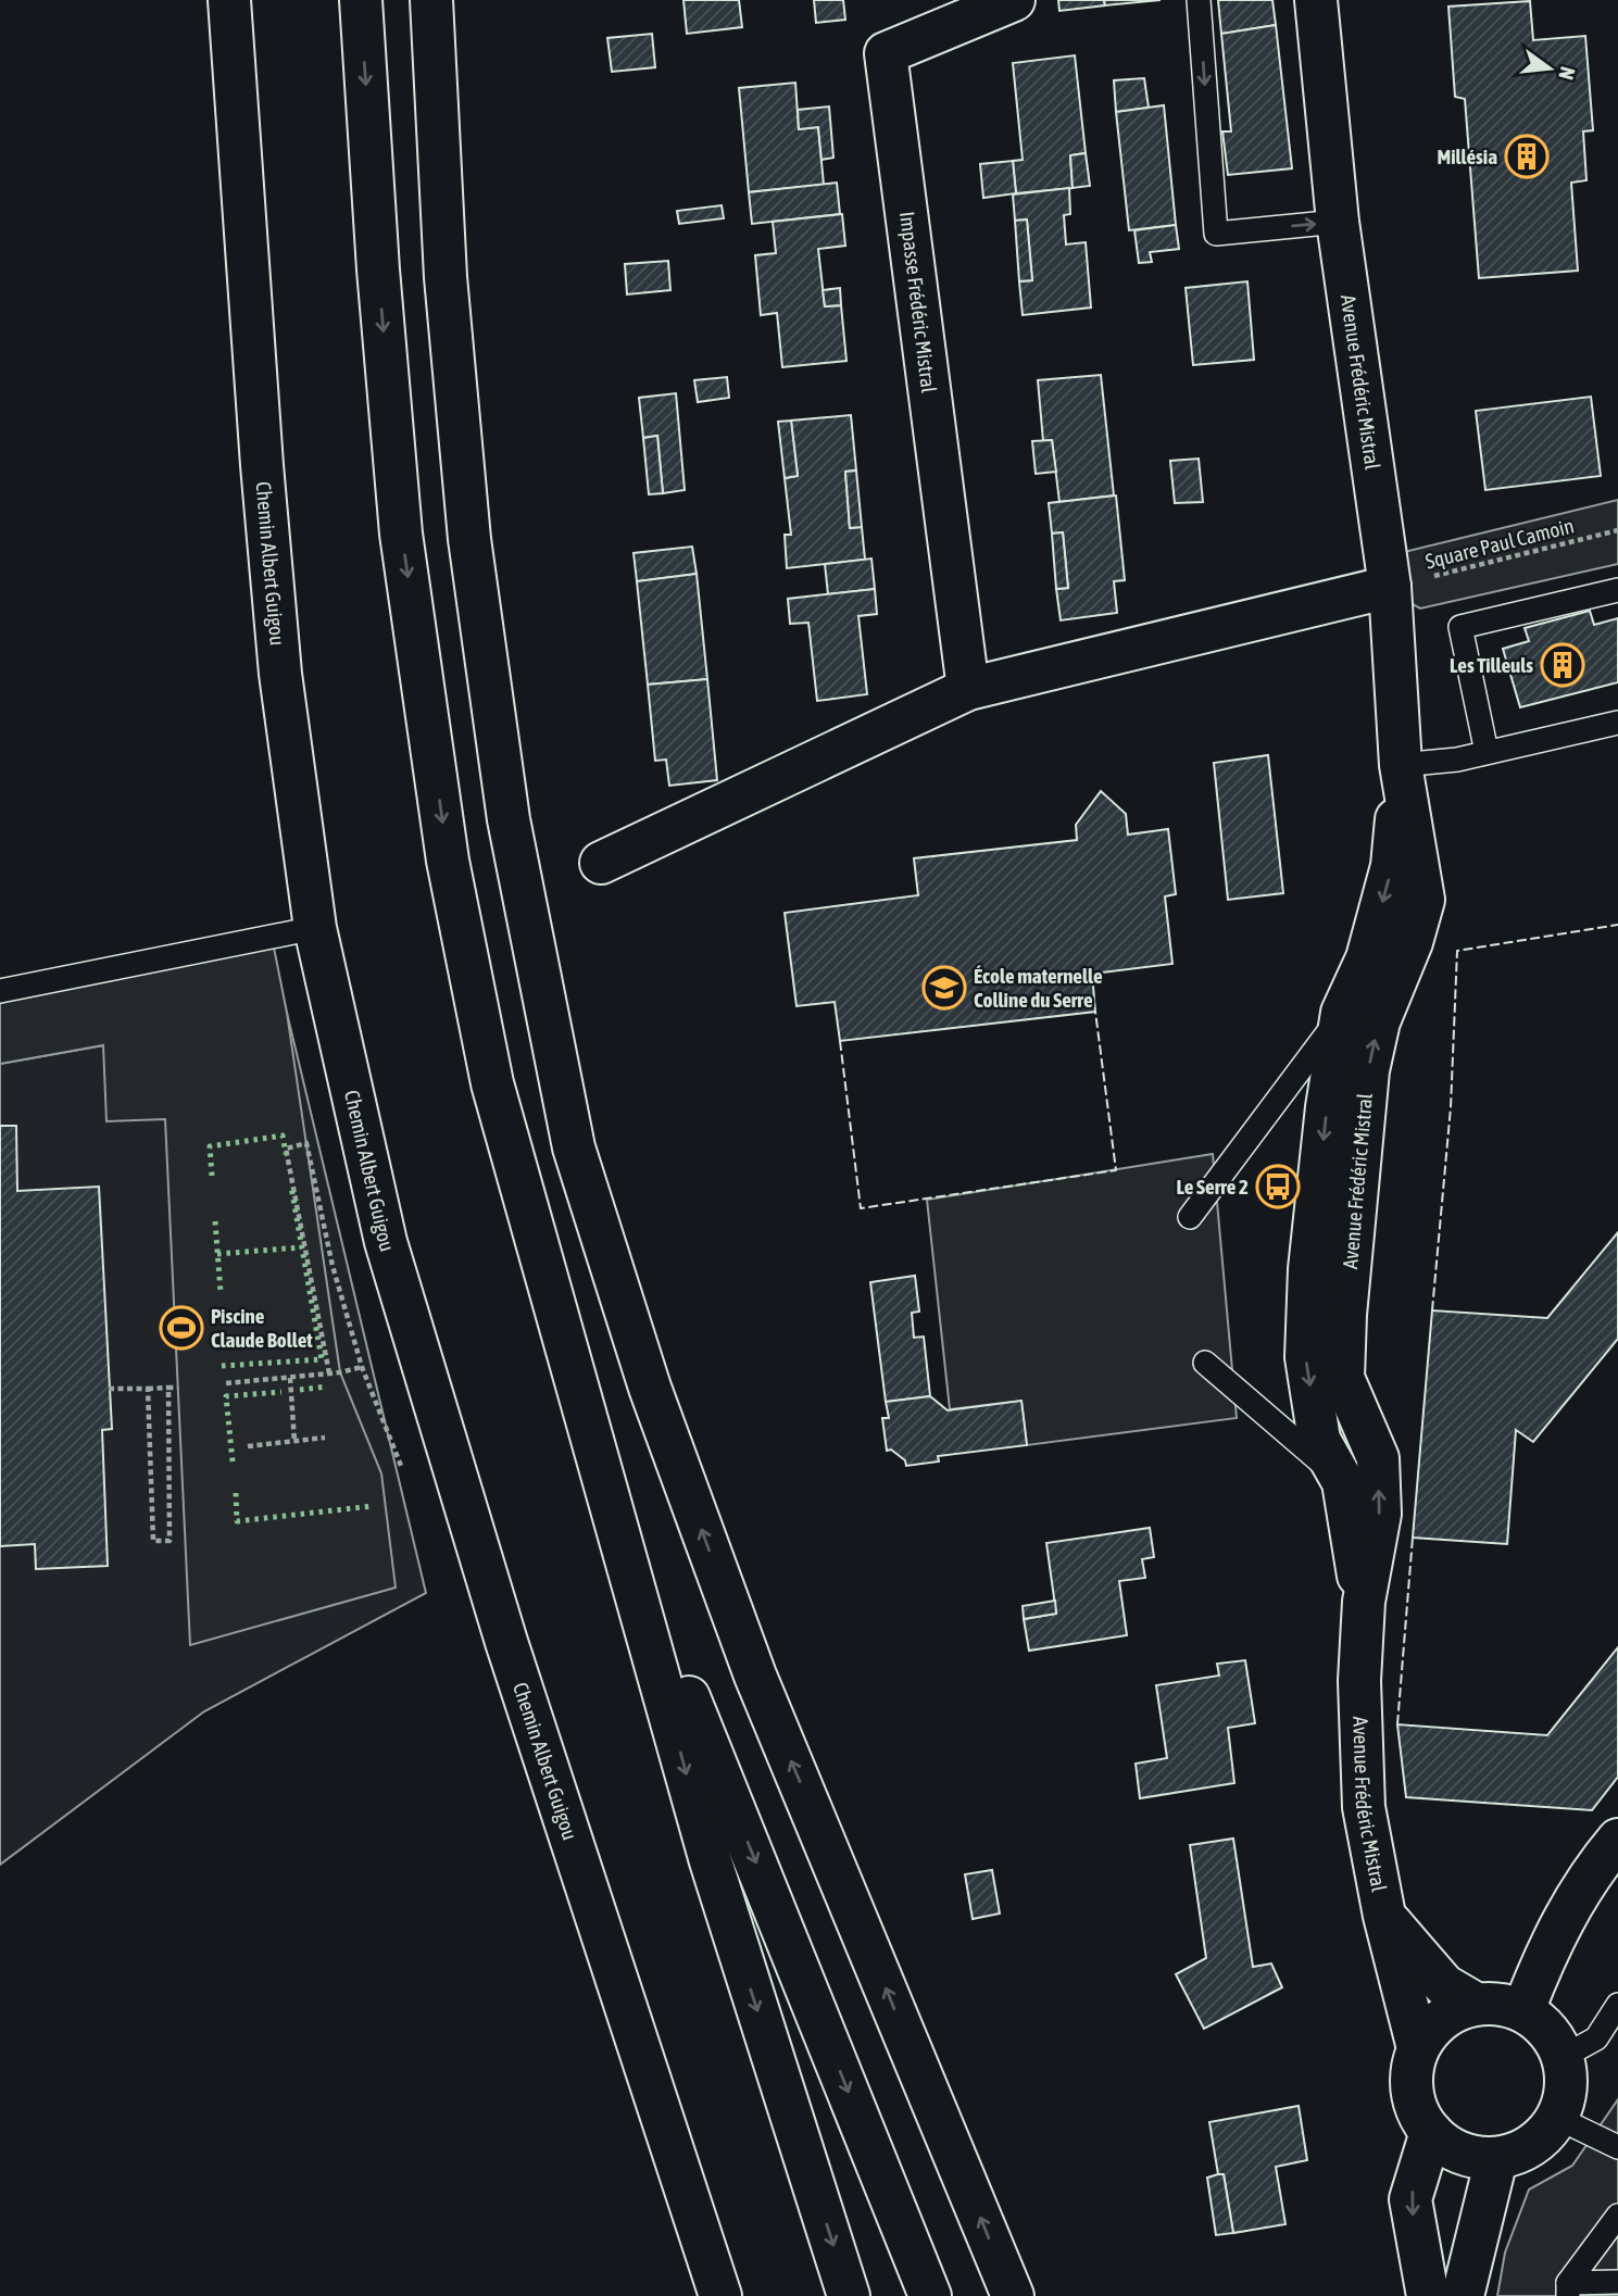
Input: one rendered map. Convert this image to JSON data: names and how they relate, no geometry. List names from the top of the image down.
{
  "streets": {
    "main road": ["Impasse Frédéric Mistral", "Avenue Frédéric Mistral", "Chemin Albert Guigou"],
    "path": ["Square Paul Camoin"]
  },
  "crossings": [
    ["Avenue Frédéric Mistral", "Square Paul Camoin"]
  ],
  "places": {
    "building": ["Millésia", "Les Tilleuls"],
    "school or university": ["École maternelle Colline du Serre"],
    "bus stop": ["Le Serre 2"],
    "sports": ["Piscine Claude Bollet"]
  },
  "north": "right"
}
